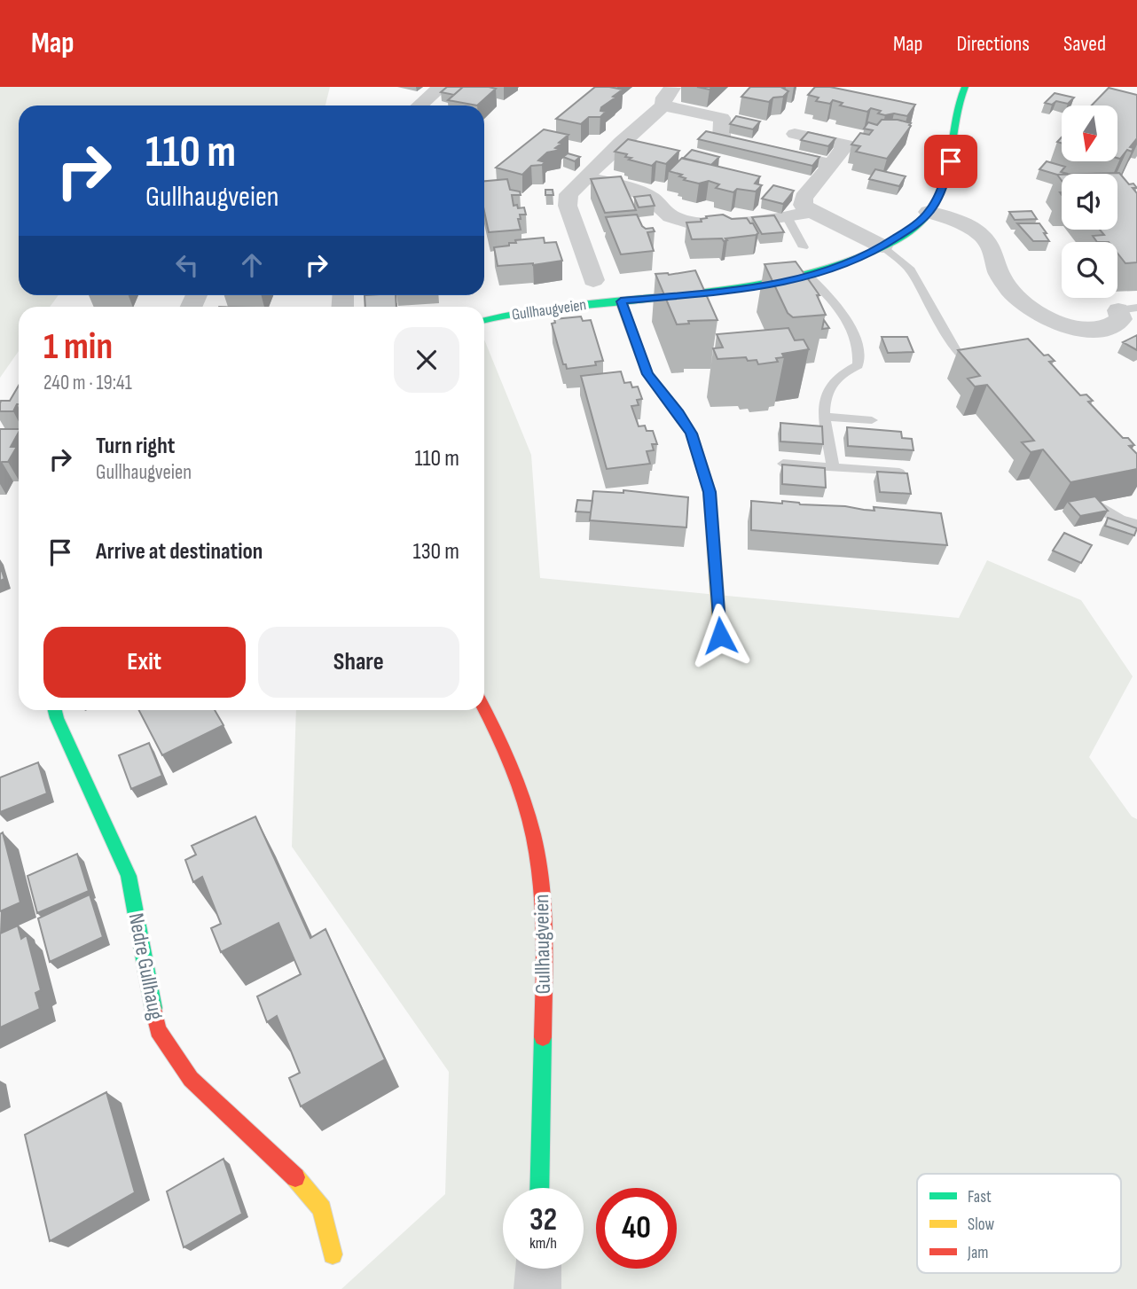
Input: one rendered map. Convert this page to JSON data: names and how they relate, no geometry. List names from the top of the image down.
{
  "streets": {
    "street": ["Gullhaugveien", "Nedre Gullhaug"]
  },
  "legend": ["Fast", "Slow", "Jam"],
  "north": "bottom",
  "page": {
    "header": "Map",
    "nav": ["Map", "Directions", "Saved"],
    "turn": ["110 m", "Gullhaugveien"],
    "heading": ["1 min", "240 m · 19:41"],
    "list": [
      {
        "name": "Turn right",
        "note": "Gullhaugveien",
        "value": "110 m"
      },
      {
        "name": "Arrive at destination",
        "value": "130 m"
      }
    ],
    "buttons": ["Exit", "Share"],
    "speed": "32 km/h",
    "limit": "40"
  }
}
